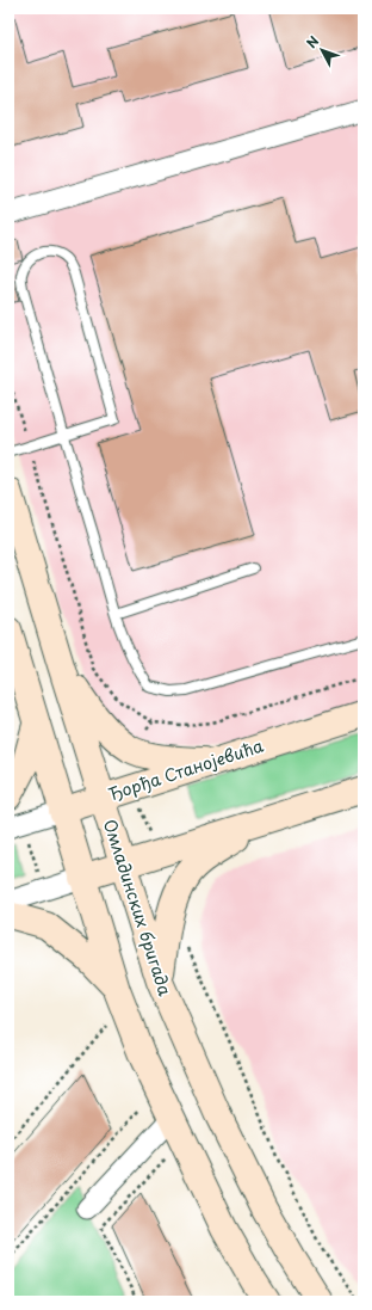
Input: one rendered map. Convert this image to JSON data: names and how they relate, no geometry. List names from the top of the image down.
{
  "streets": {
    "main road": ["Ђорђа Станојевића", "Омладинских бригада"]
  },
  "crossings": [
    ["Ђорђа Станојевића", "Омладинских бригада"]
  ],
  "north": "top left"
}
